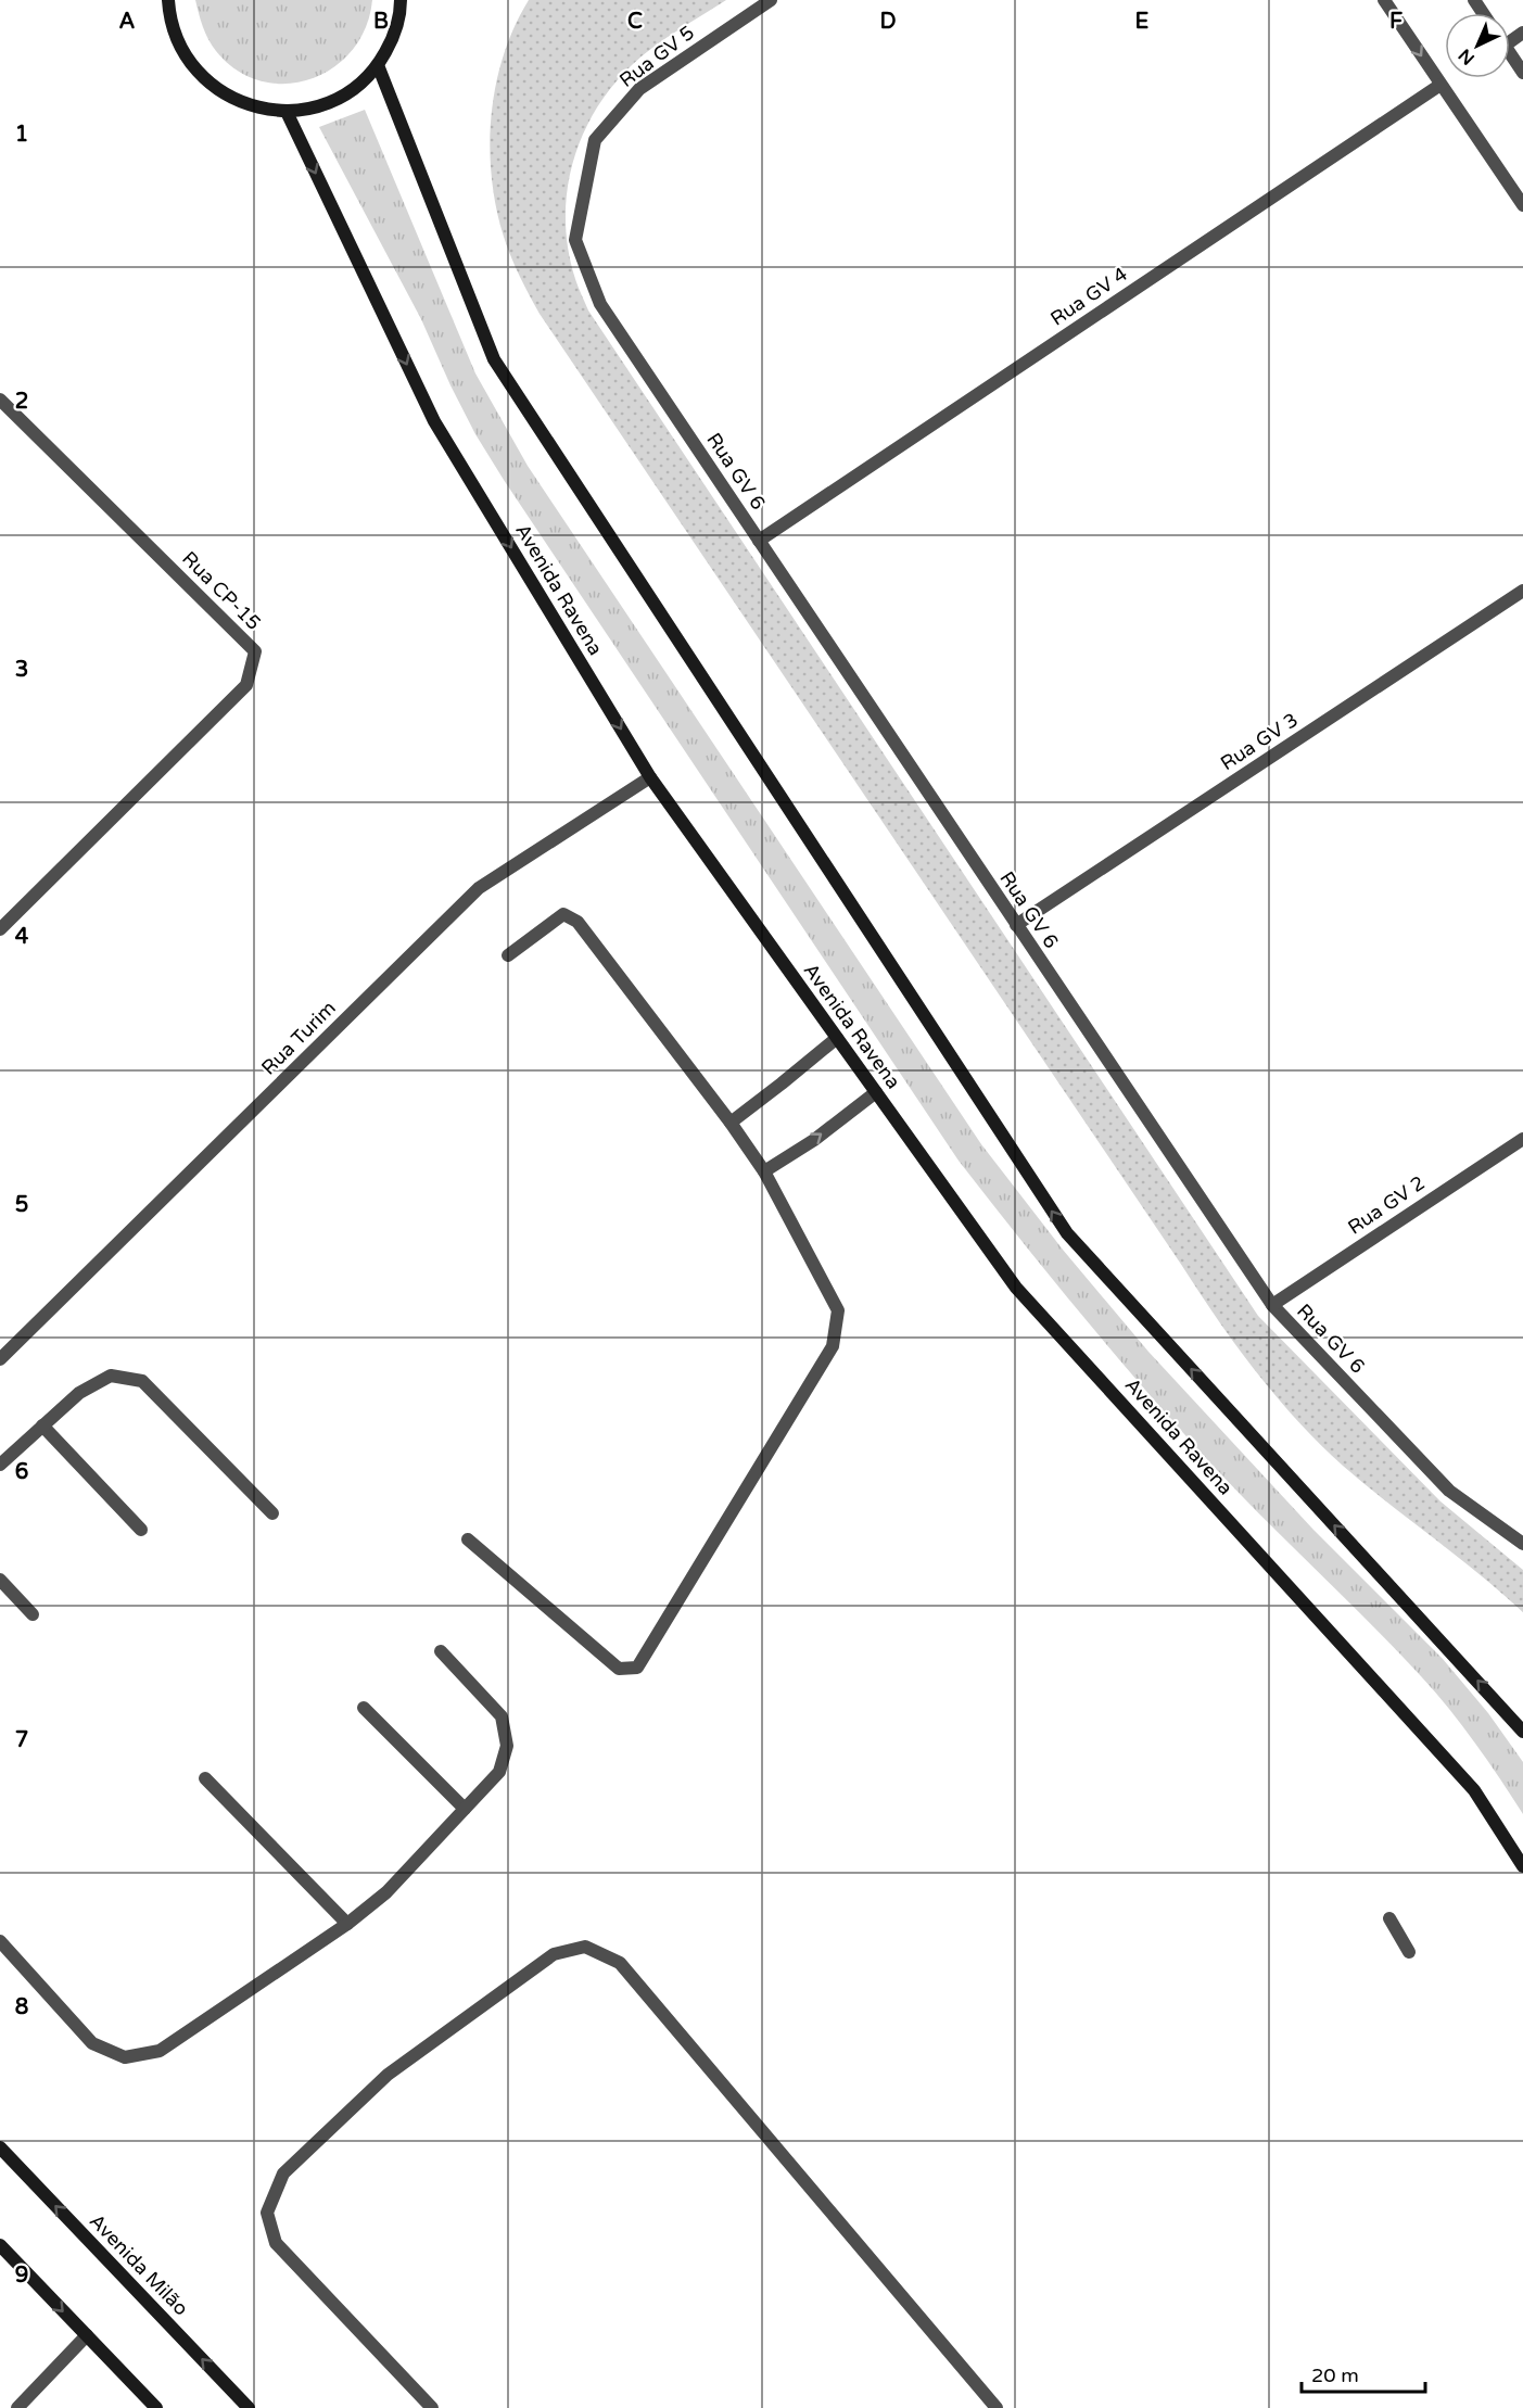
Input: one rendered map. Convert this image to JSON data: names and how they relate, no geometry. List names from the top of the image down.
{
  "streets": {
    "street": [
      "Rua GV 5",
      "Rua GV 4",
      "Rua GV 6",
      "Avenida Ravena",
      "Rua CP-15",
      "Rua GV 3",
      "Rua Turim",
      "Rua GV 2",
      "Avenida Milão"
    ]
  },
  "crossings": [
    ["Rua GV 5", "Rua GV 6"],
    ["Rua GV 4", "Rua GV 6"],
    ["Rua GV 6", "Rua GV 3"],
    ["Rua GV 6", "Rua GV 2"],
    ["Avenida Ravena", "Rua Turim"]
  ],
  "scale_bar": "20 m",
  "north": "bottom left",
  "grid": {
    "columns": [
      "A",
      "B",
      "C",
      "D",
      "E",
      "F"
    ],
    "rows": [
      "1",
      "2",
      "3",
      "4",
      "5",
      "6",
      "7",
      "8",
      "9"
    ]
  }
}
